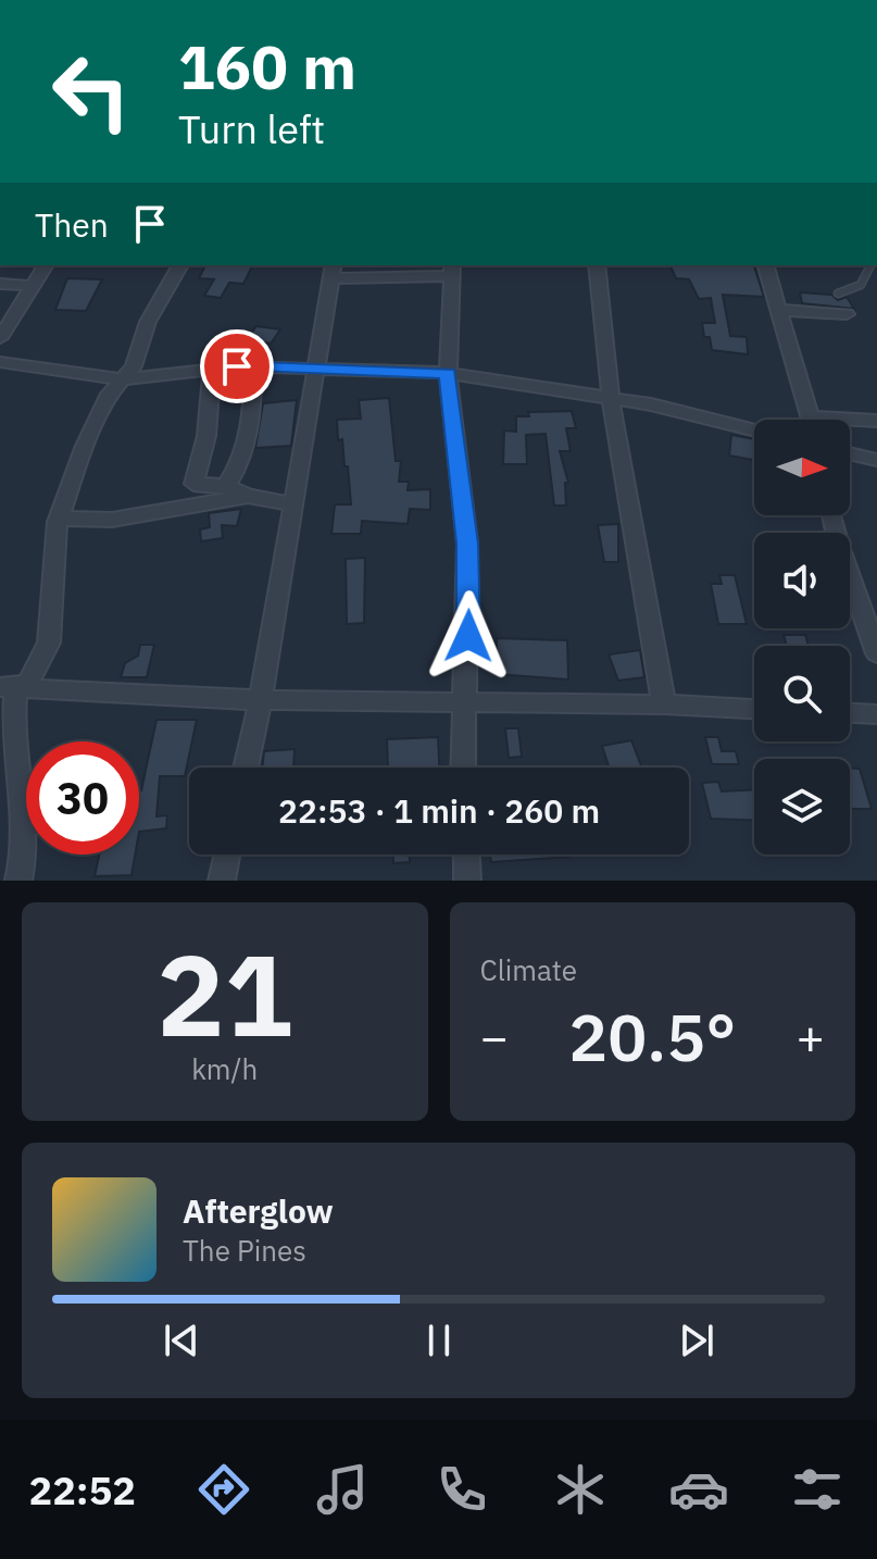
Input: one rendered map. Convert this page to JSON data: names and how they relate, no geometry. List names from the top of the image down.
{
  "north": "right",
  "page": {
    "turn": ["160 m", "Turn left"],
    "then": "Then",
    "limit": "30",
    "trip": "22:53 · 1 min · 260 m",
    "tile": [
      ["21", "km/h"],
      "Climate"
    ],
    "heat": ["−", "20.5°", "+"],
    "song": ["Afterglow", "The Pines"],
    "tabs": "22:52"
  }
}
